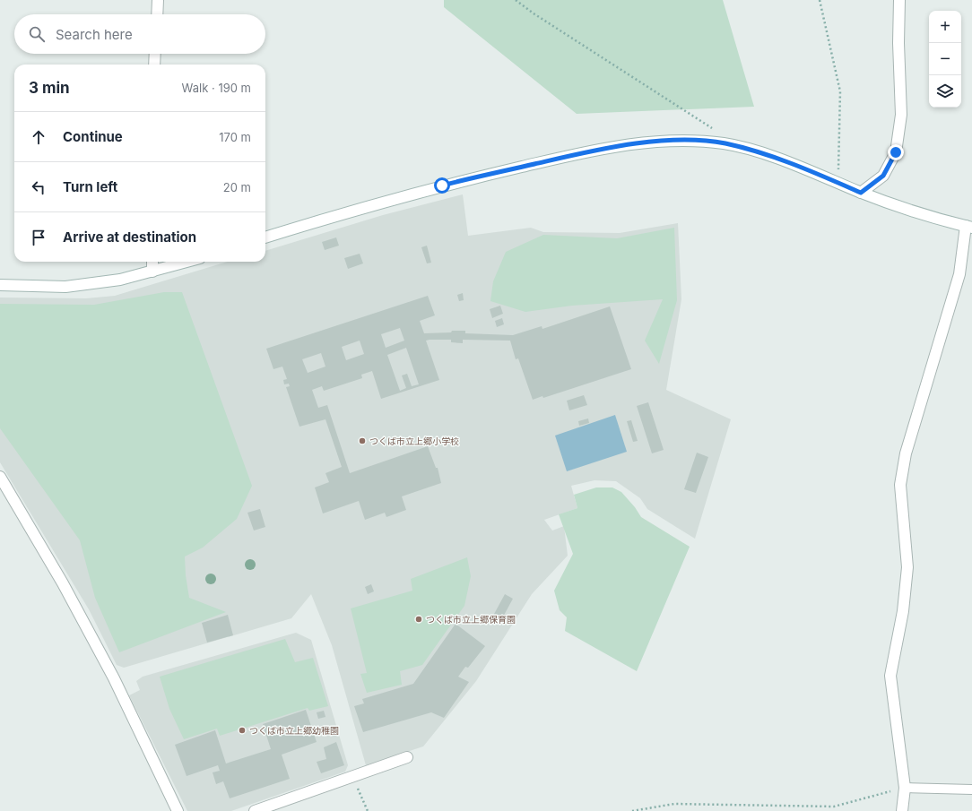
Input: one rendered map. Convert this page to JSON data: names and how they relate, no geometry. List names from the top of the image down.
{
  "places": ["つくば市立上郷小学校", "つくば市立上郷保育園", "つくば市立上郷幼稚園"],
  "page": {
    "map_buttons": ["+", "−"],
    "search": "Search here",
    "heading": ["3 min", "Walk · 190 m"],
    "list": [
      ["Continue", "170 m"],
      ["Turn left", "20 m"],
      "Arrive at destination"
    ]
  }
}
